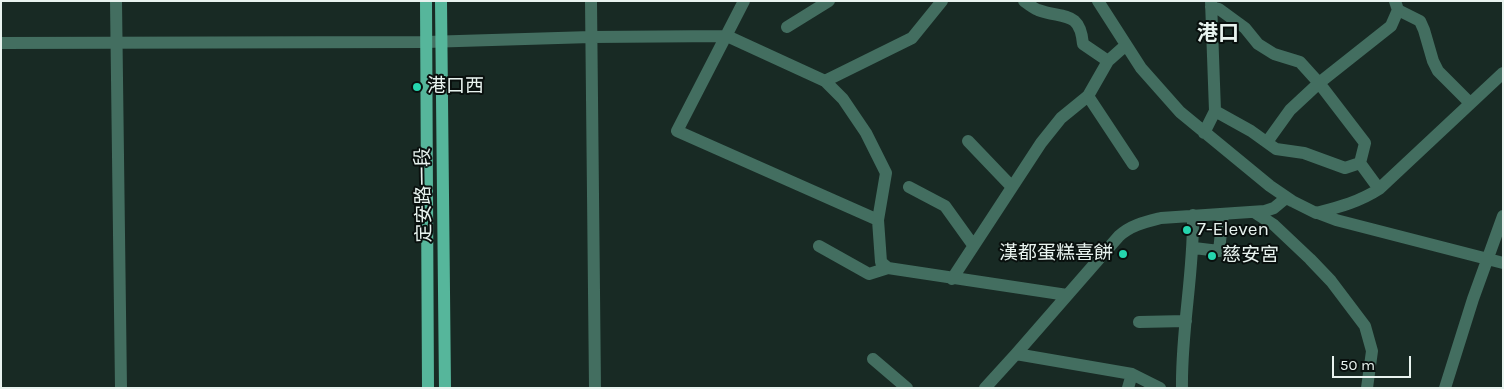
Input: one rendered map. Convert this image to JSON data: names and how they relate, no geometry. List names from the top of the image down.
{
  "streets": {
    "main road": ["定安路一段"]
  },
  "districts": ["港口"],
  "places": [
    "港口西",
    "7-Eleven",
    "漢都蛋糕喜餅",
    "慈安宮"
  ],
  "scale_bar": "50 m"
}
